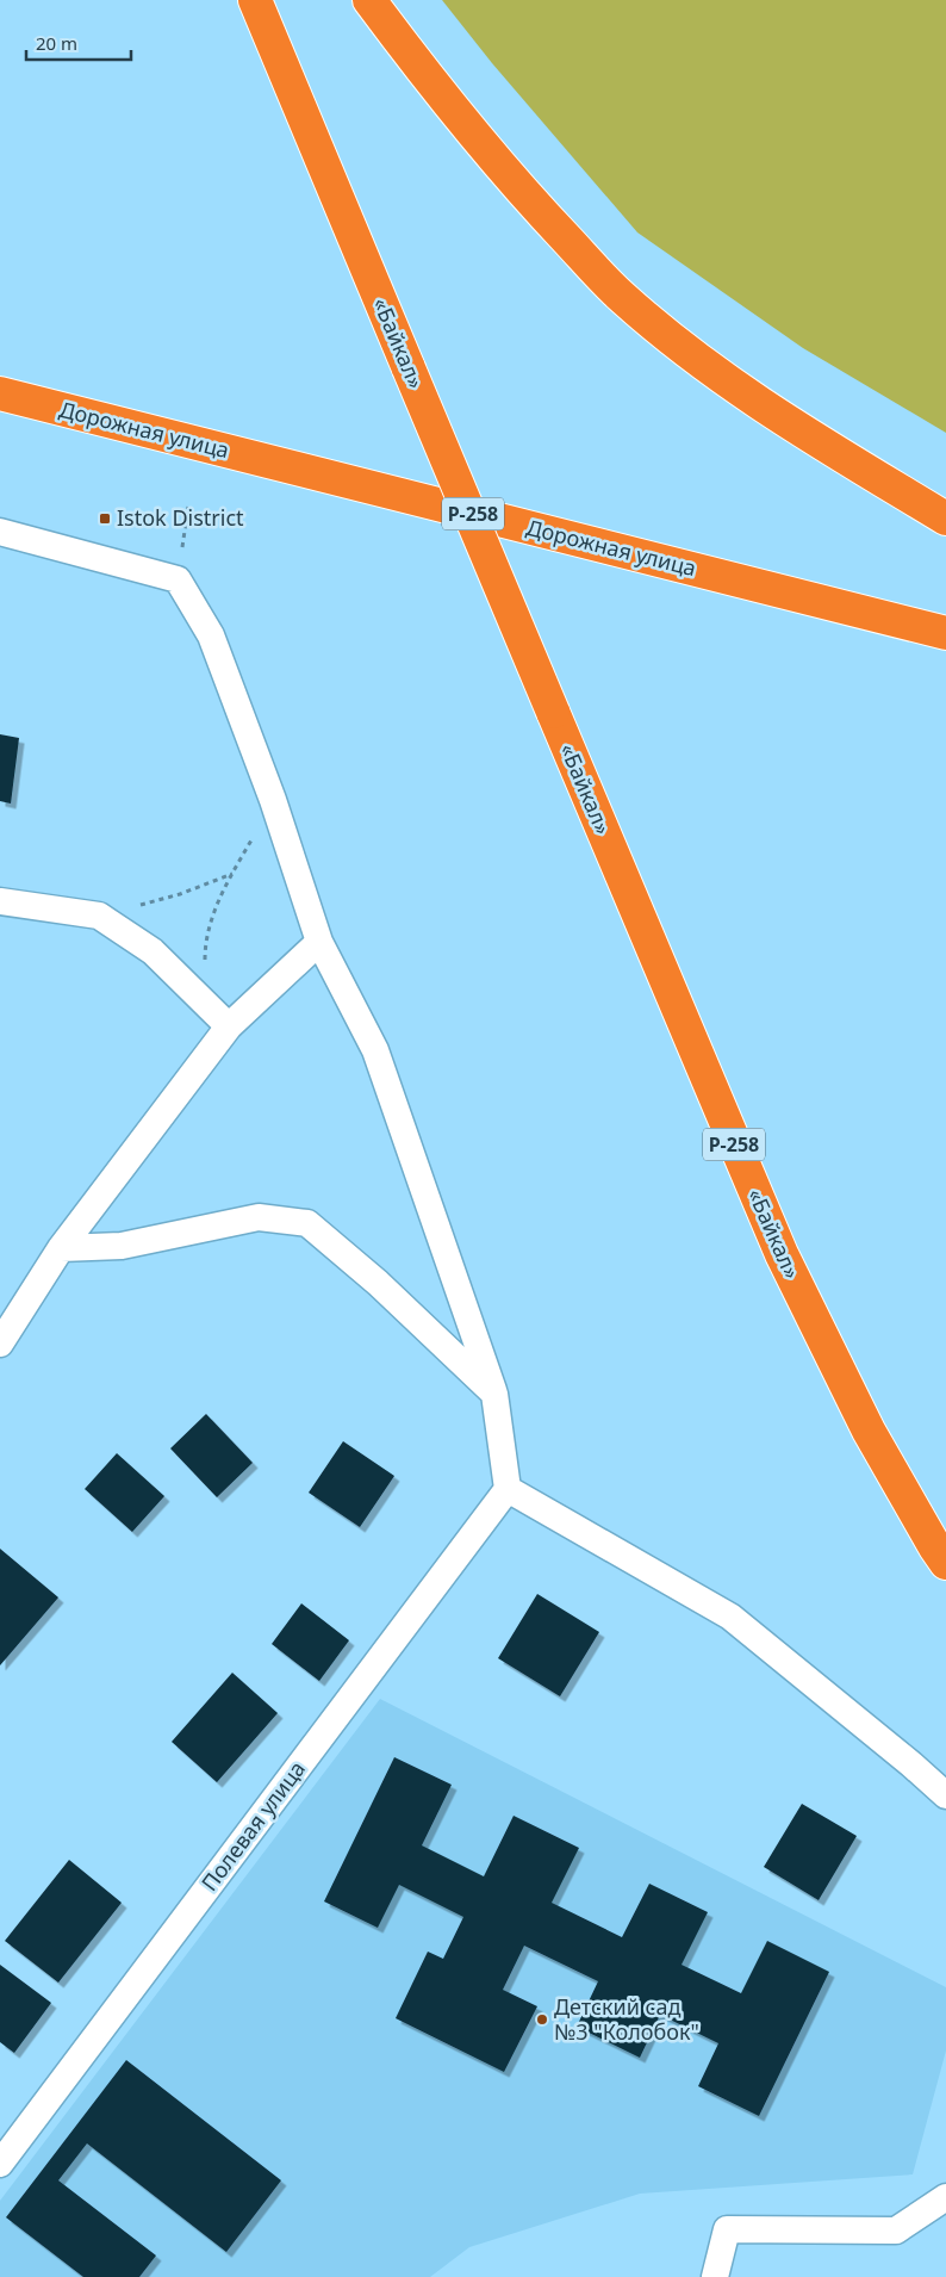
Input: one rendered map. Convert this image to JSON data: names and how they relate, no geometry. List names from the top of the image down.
{
  "streets": {
    "highway": ["«Байкал»", "Дорожная улица", "Р-258"],
    "street": ["Полевая улица"]
  },
  "places": {
    "transit": ["Istok District"],
    "other": ["Детский сад №3 \"Колобок\""]
  },
  "scale_bar": "20 m"
}
